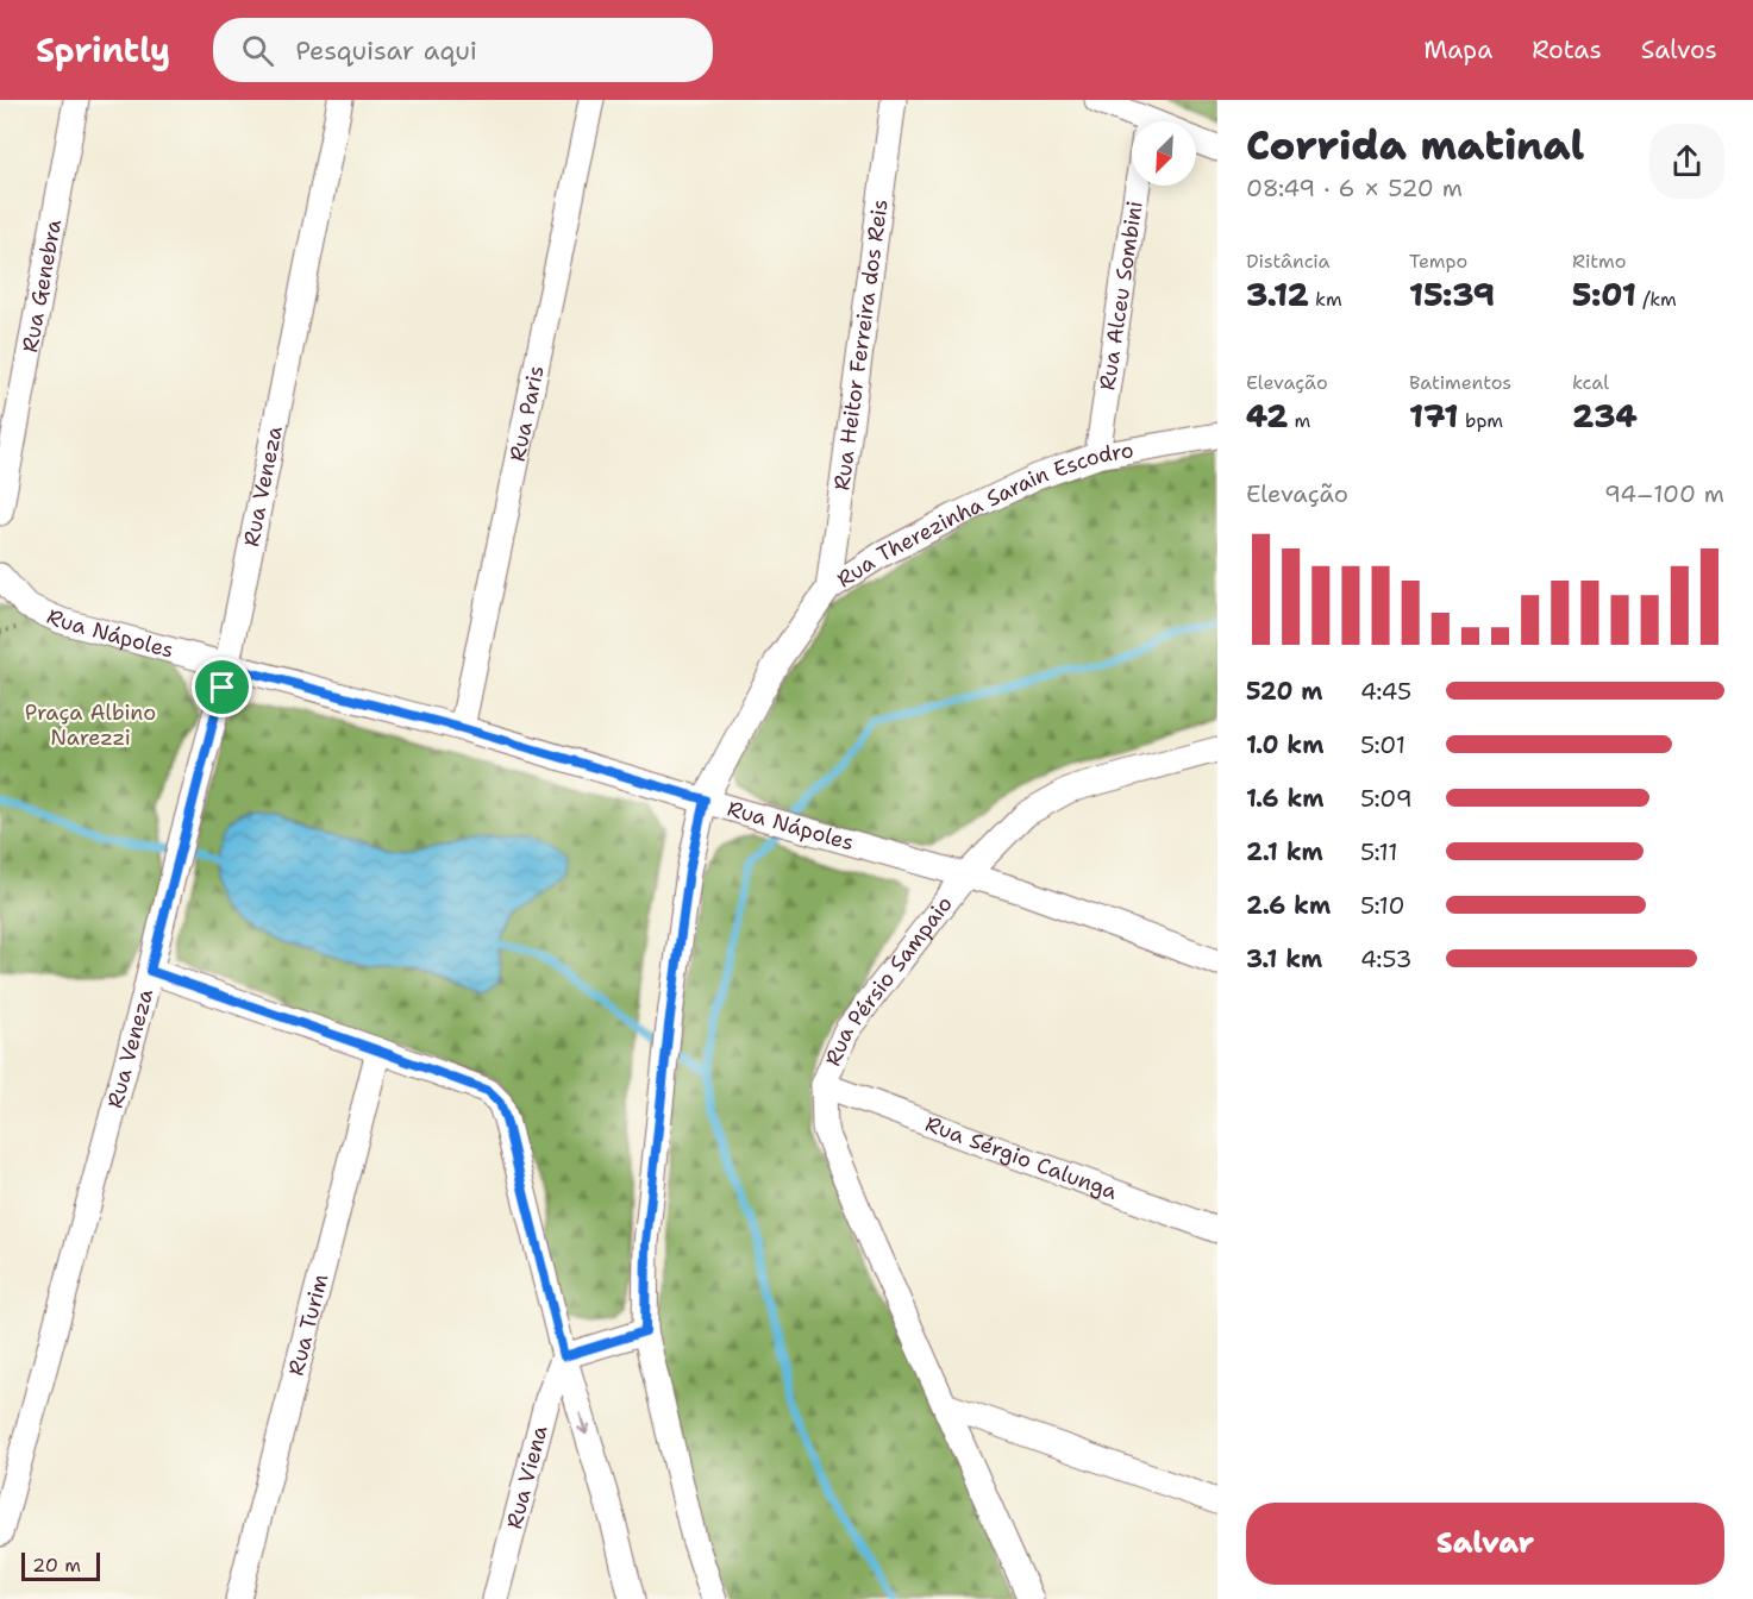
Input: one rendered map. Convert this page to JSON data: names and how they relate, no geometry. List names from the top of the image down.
{
  "streets": {
    "street": [
      "Rua Genebra",
      "Rua Alceu Sombini",
      "Rua Heitor Ferreira dos Reis",
      "Rua Paris",
      "Rua Veneza",
      "Rua Therezinha Sarain Escodro",
      "Rua Nápoles",
      "Rua Pérsio Sampaio",
      "Rua Sérgio Calunga",
      "Rua Turim",
      "Rua Viena"
    ]
  },
  "crossings": [
    ["Rua Alceu Sombini", "Rua Therezinha Sarain Escodro"],
    ["Rua Heitor Ferreira dos Reis", "Rua Therezinha Sarain Escodro"],
    ["Rua Paris", "Rua Nápoles"],
    ["Rua Veneza", "Rua Nápoles"],
    ["Rua Therezinha Sarain Escodro", "Rua Nápoles"],
    ["Rua Nápoles", "Rua Pérsio Sampaio"],
    ["Rua Pérsio Sampaio", "Rua Sérgio Calunga"]
  ],
  "parks": ["Praça Albino Narezzi"],
  "scale_bar": "20 m",
  "north": "bottom left",
  "page": {
    "header": "Sprintly",
    "search": "Pesquisar aqui",
    "nav": ["Mapa", "Rotas", "Salvos"],
    "heading": ["Corrida matinal", "08:49 · 6 × 520 m"],
    "stats": [
      ["Distância", "3.12 km"],
      ["Tempo", "15:39"],
      ["Ritmo", "5:01 /km"],
      ["Elevação", "42 m"],
      ["Batimentos", "171 bpm"],
      ["kcal", "234"]
    ],
    "chart": ["Elevação", "94–100 m"],
    "list": [
      {
        "name": "520 m",
        "note": "4:45"
      },
      {
        "name": "1.0 km",
        "note": "5:01"
      },
      {
        "name": "1.6 km",
        "note": "5:09"
      },
      {
        "name": "2.1 km",
        "note": "5:11"
      },
      {
        "name": "2.6 km",
        "note": "5:10"
      },
      {
        "name": "3.1 km",
        "note": "4:53"
      }
    ],
    "buttons": "Salvar",
    "scale": "20 m"
  }
}
